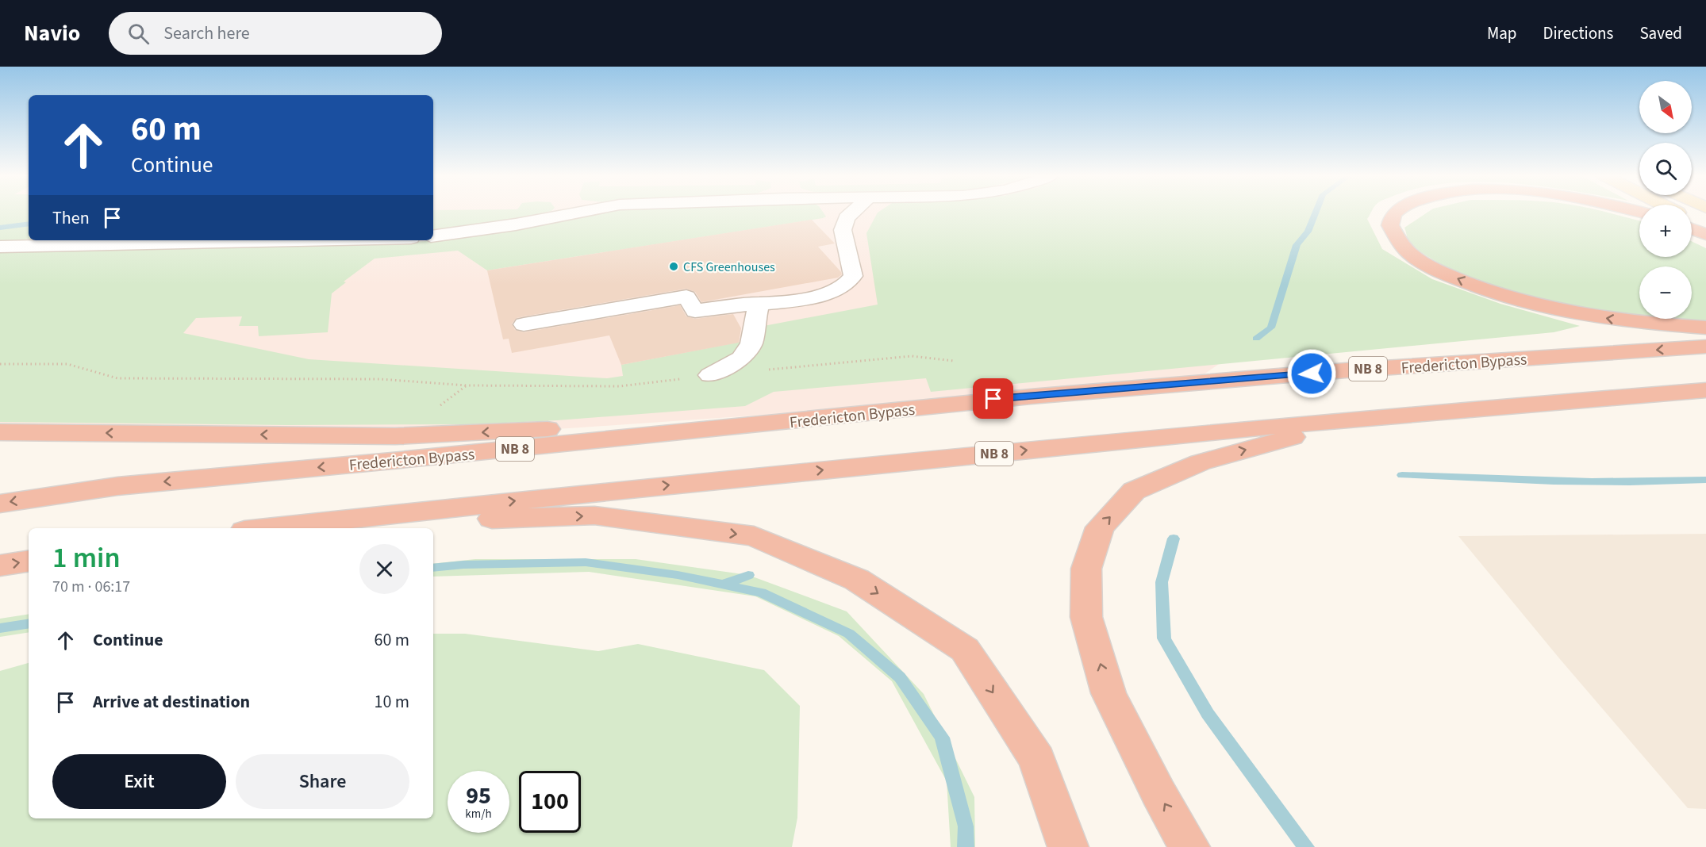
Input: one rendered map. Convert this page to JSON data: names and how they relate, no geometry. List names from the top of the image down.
{
  "streets": {
    "highway": ["Fredericton Bypass", "NB 8"]
  },
  "places": ["CFS Greenhouses"],
  "north": "bottom right",
  "page": {
    "header": "Navio",
    "search": "Search here",
    "nav": ["Map", "Directions", "Saved"],
    "map_buttons": ["+", "−"],
    "turn": ["60 m", "Continue"],
    "then": "Then",
    "heading": ["1 min", "70 m · 06:17"],
    "list": [
      {
        "name": "Continue",
        "value": "60 m"
      },
      {
        "name": "Arrive at destination",
        "value": "10 m"
      }
    ],
    "buttons": ["Exit", "Share"],
    "speed": "95 km/h",
    "limit": "100"
  }
}
